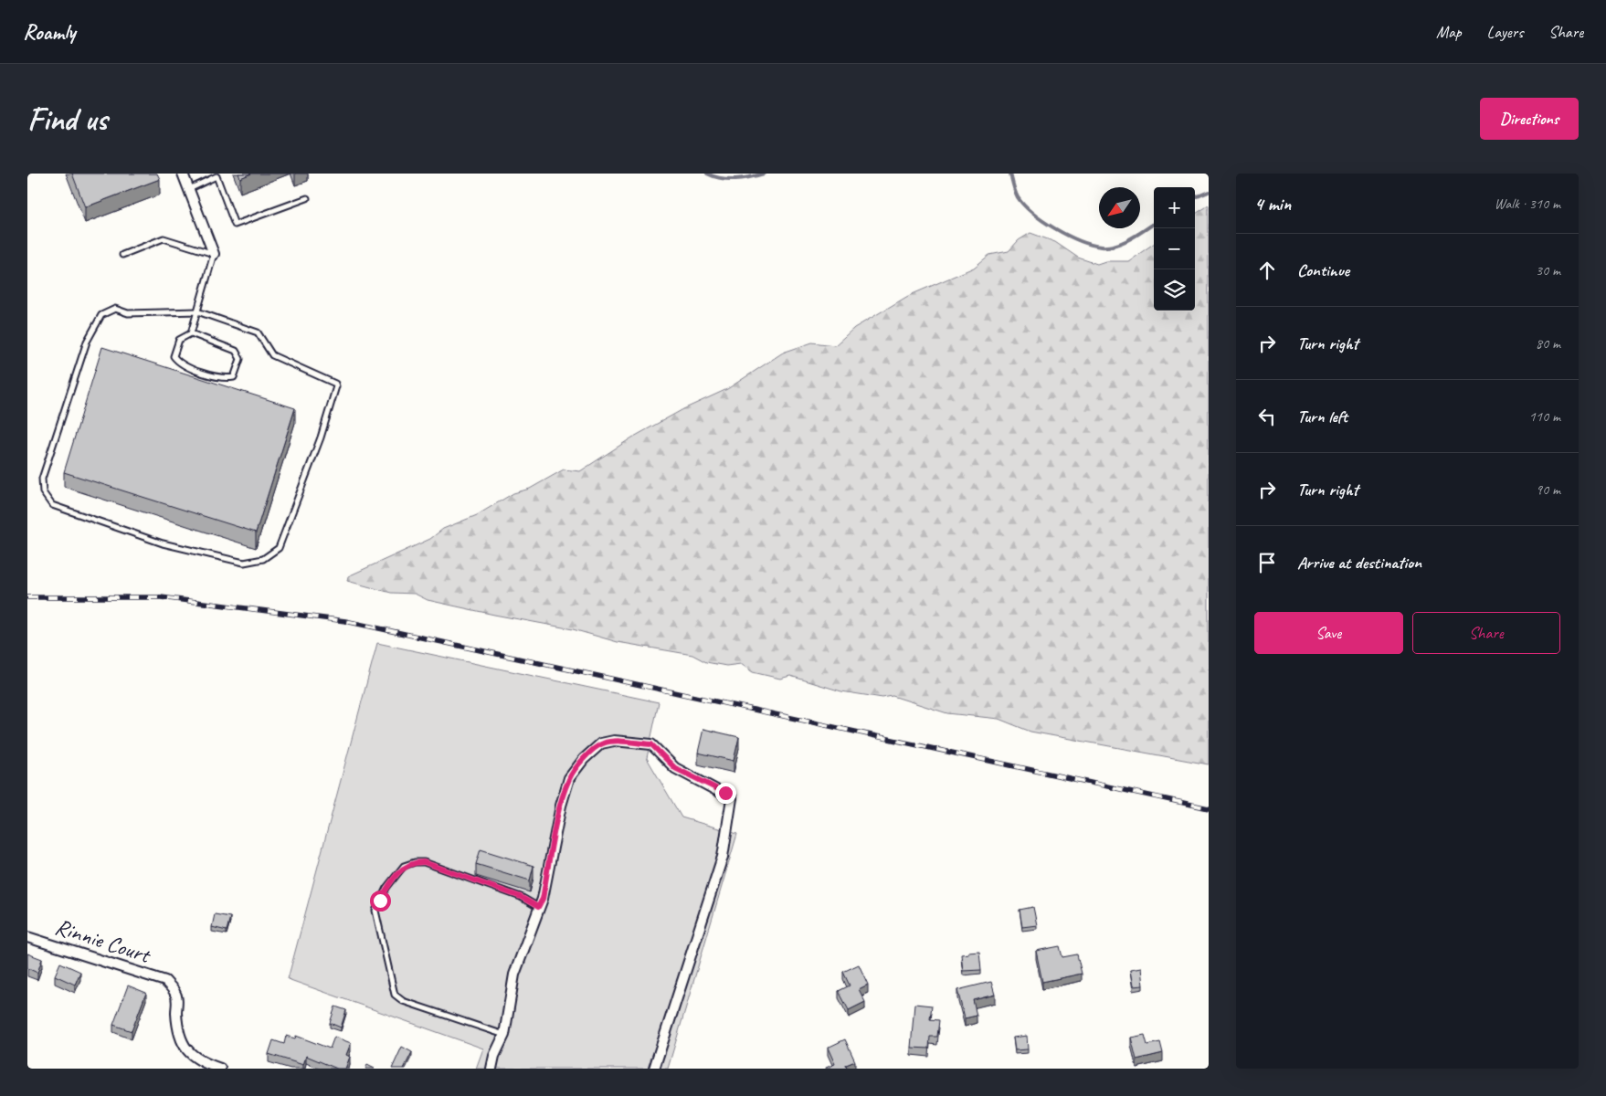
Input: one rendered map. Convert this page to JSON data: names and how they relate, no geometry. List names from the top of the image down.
{
  "streets": {
    "street": ["Rinnie Court"]
  },
  "north": "bottom left",
  "page": {
    "header": "Roamly",
    "nav": ["Map", "Layers", "Share"],
    "buttons": [
      "Directions",
      ["Save", "Share"]
    ],
    "title": "Find us",
    "heading": ["4 min", "Walk · 310 m"],
    "map_buttons": ["+", "−"],
    "list": [
      ["Continue", "30 m"],
      ["Turn right", "80 m"],
      ["Turn left", "110 m"],
      ["Turn right", "90 m"],
      "Arrive at destination"
    ]
  }
}
